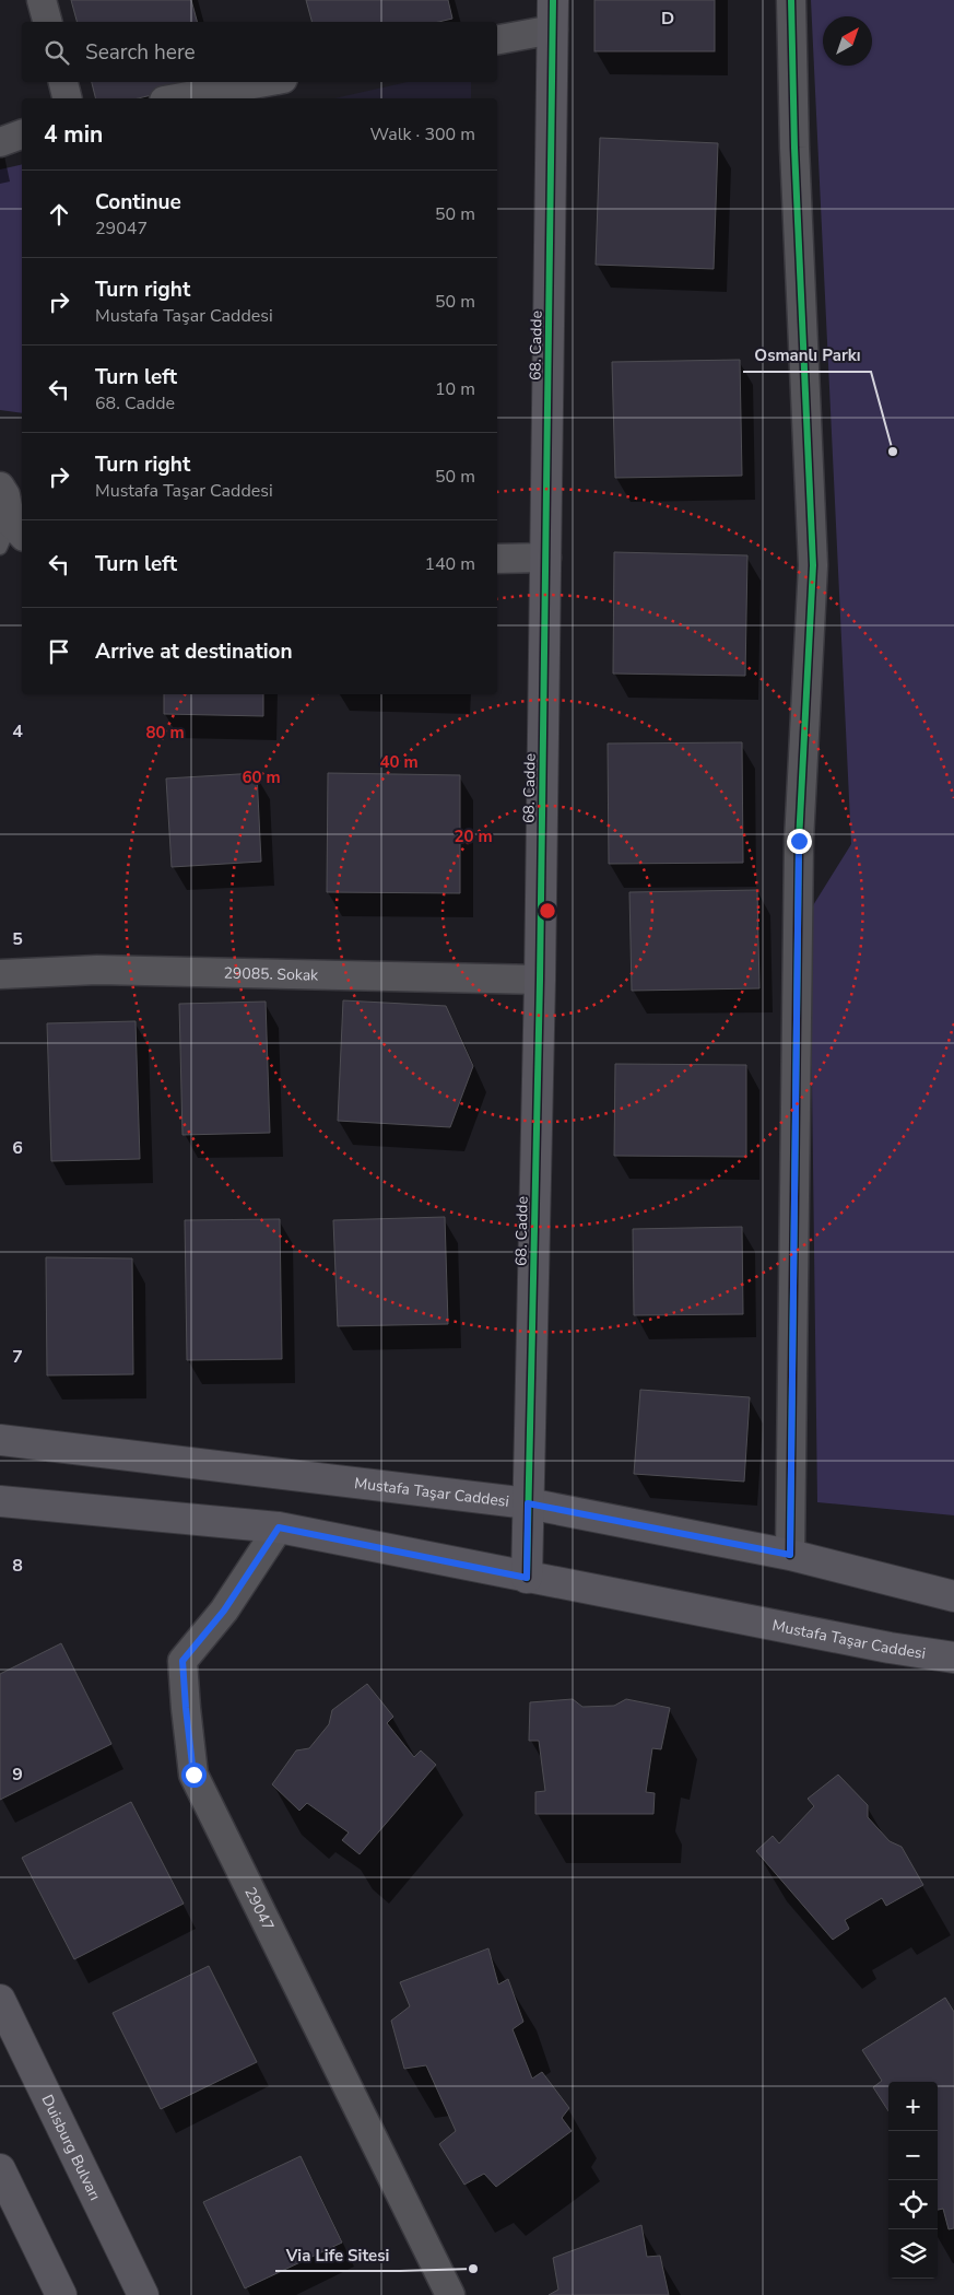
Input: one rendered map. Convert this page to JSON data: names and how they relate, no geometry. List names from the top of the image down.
{
  "streets": {
    "street": [
      "68. Cadde",
      "29085. Sokak",
      "Mustafa Taşar Caddesi",
      "29047",
      "Duisburg Bulvarı"
    ]
  },
  "crossings": [
    ["68. Cadde", "29085. Sokak"],
    ["68. Cadde", "Mustafa Taşar Caddesi"],
    ["Mustafa Taşar Caddesi", "29047"]
  ],
  "places": ["Osmanlı Parkı", "Via Life Sitesi"],
  "north": "top right",
  "page": {
    "search": "Search here",
    "heading": ["4 min", "Walk · 300 m"],
    "list": [
      ["Continue", "29047", "50 m"],
      ["Turn right", "Mustafa Taşar Caddesi", "50 m"],
      ["Turn left", "68. Cadde", "10 m"],
      ["Turn right", "Mustafa Taşar Caddesi", "50 m"],
      ["Turn left", "140 m"],
      "Arrive at destination"
    ],
    "map_buttons": ["+", "−"]
  },
  "grid": {
    "columns": ["D"],
    "rows": [
      "4",
      "5",
      "6",
      "7",
      "8",
      "9"
    ]
  },
  "rings": [
    "80 m",
    "40 m",
    "60 m",
    "20 m"
  ]
}
